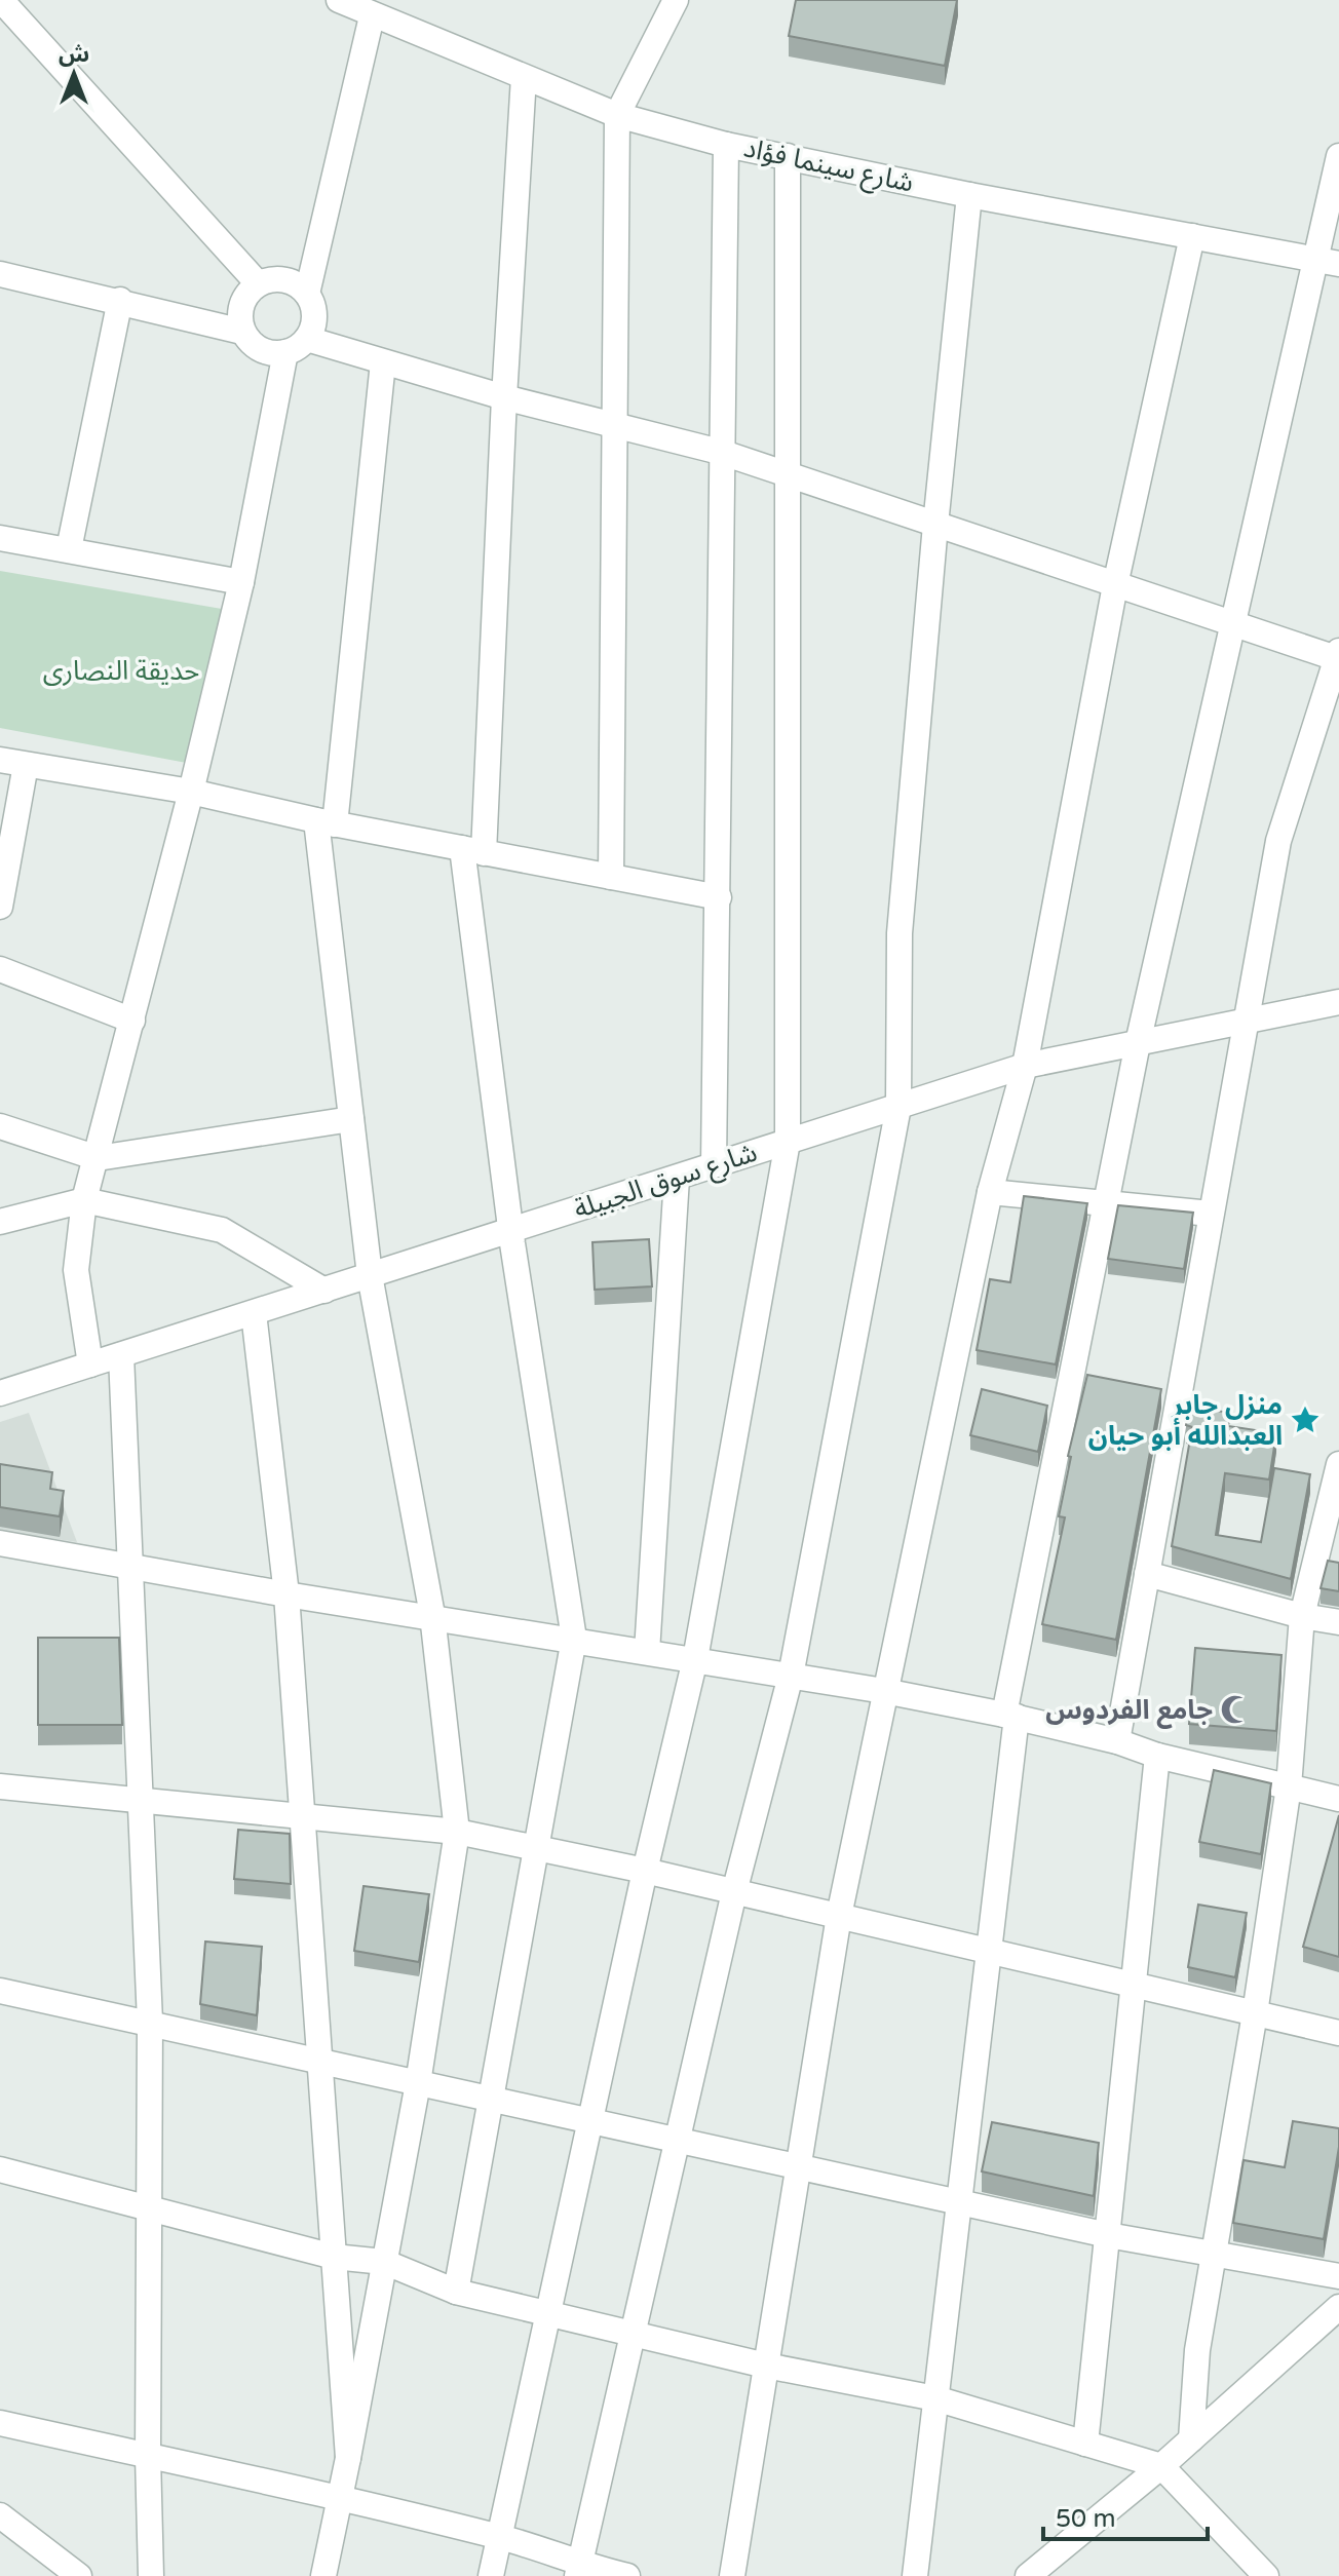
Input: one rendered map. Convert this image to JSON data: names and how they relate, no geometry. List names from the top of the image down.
{
  "streets": {
    "street": ["شارع سينما فؤاد", "شارع سوق الجبيلة"]
  },
  "parks": ["حديقة النصارى"],
  "places": {
    "place": ["منزل جابر العبدالله أبو حيان"],
    "mosque": ["جامع الفردوس"]
  },
  "scale_bar": "50 m",
  "north": "top"
}
